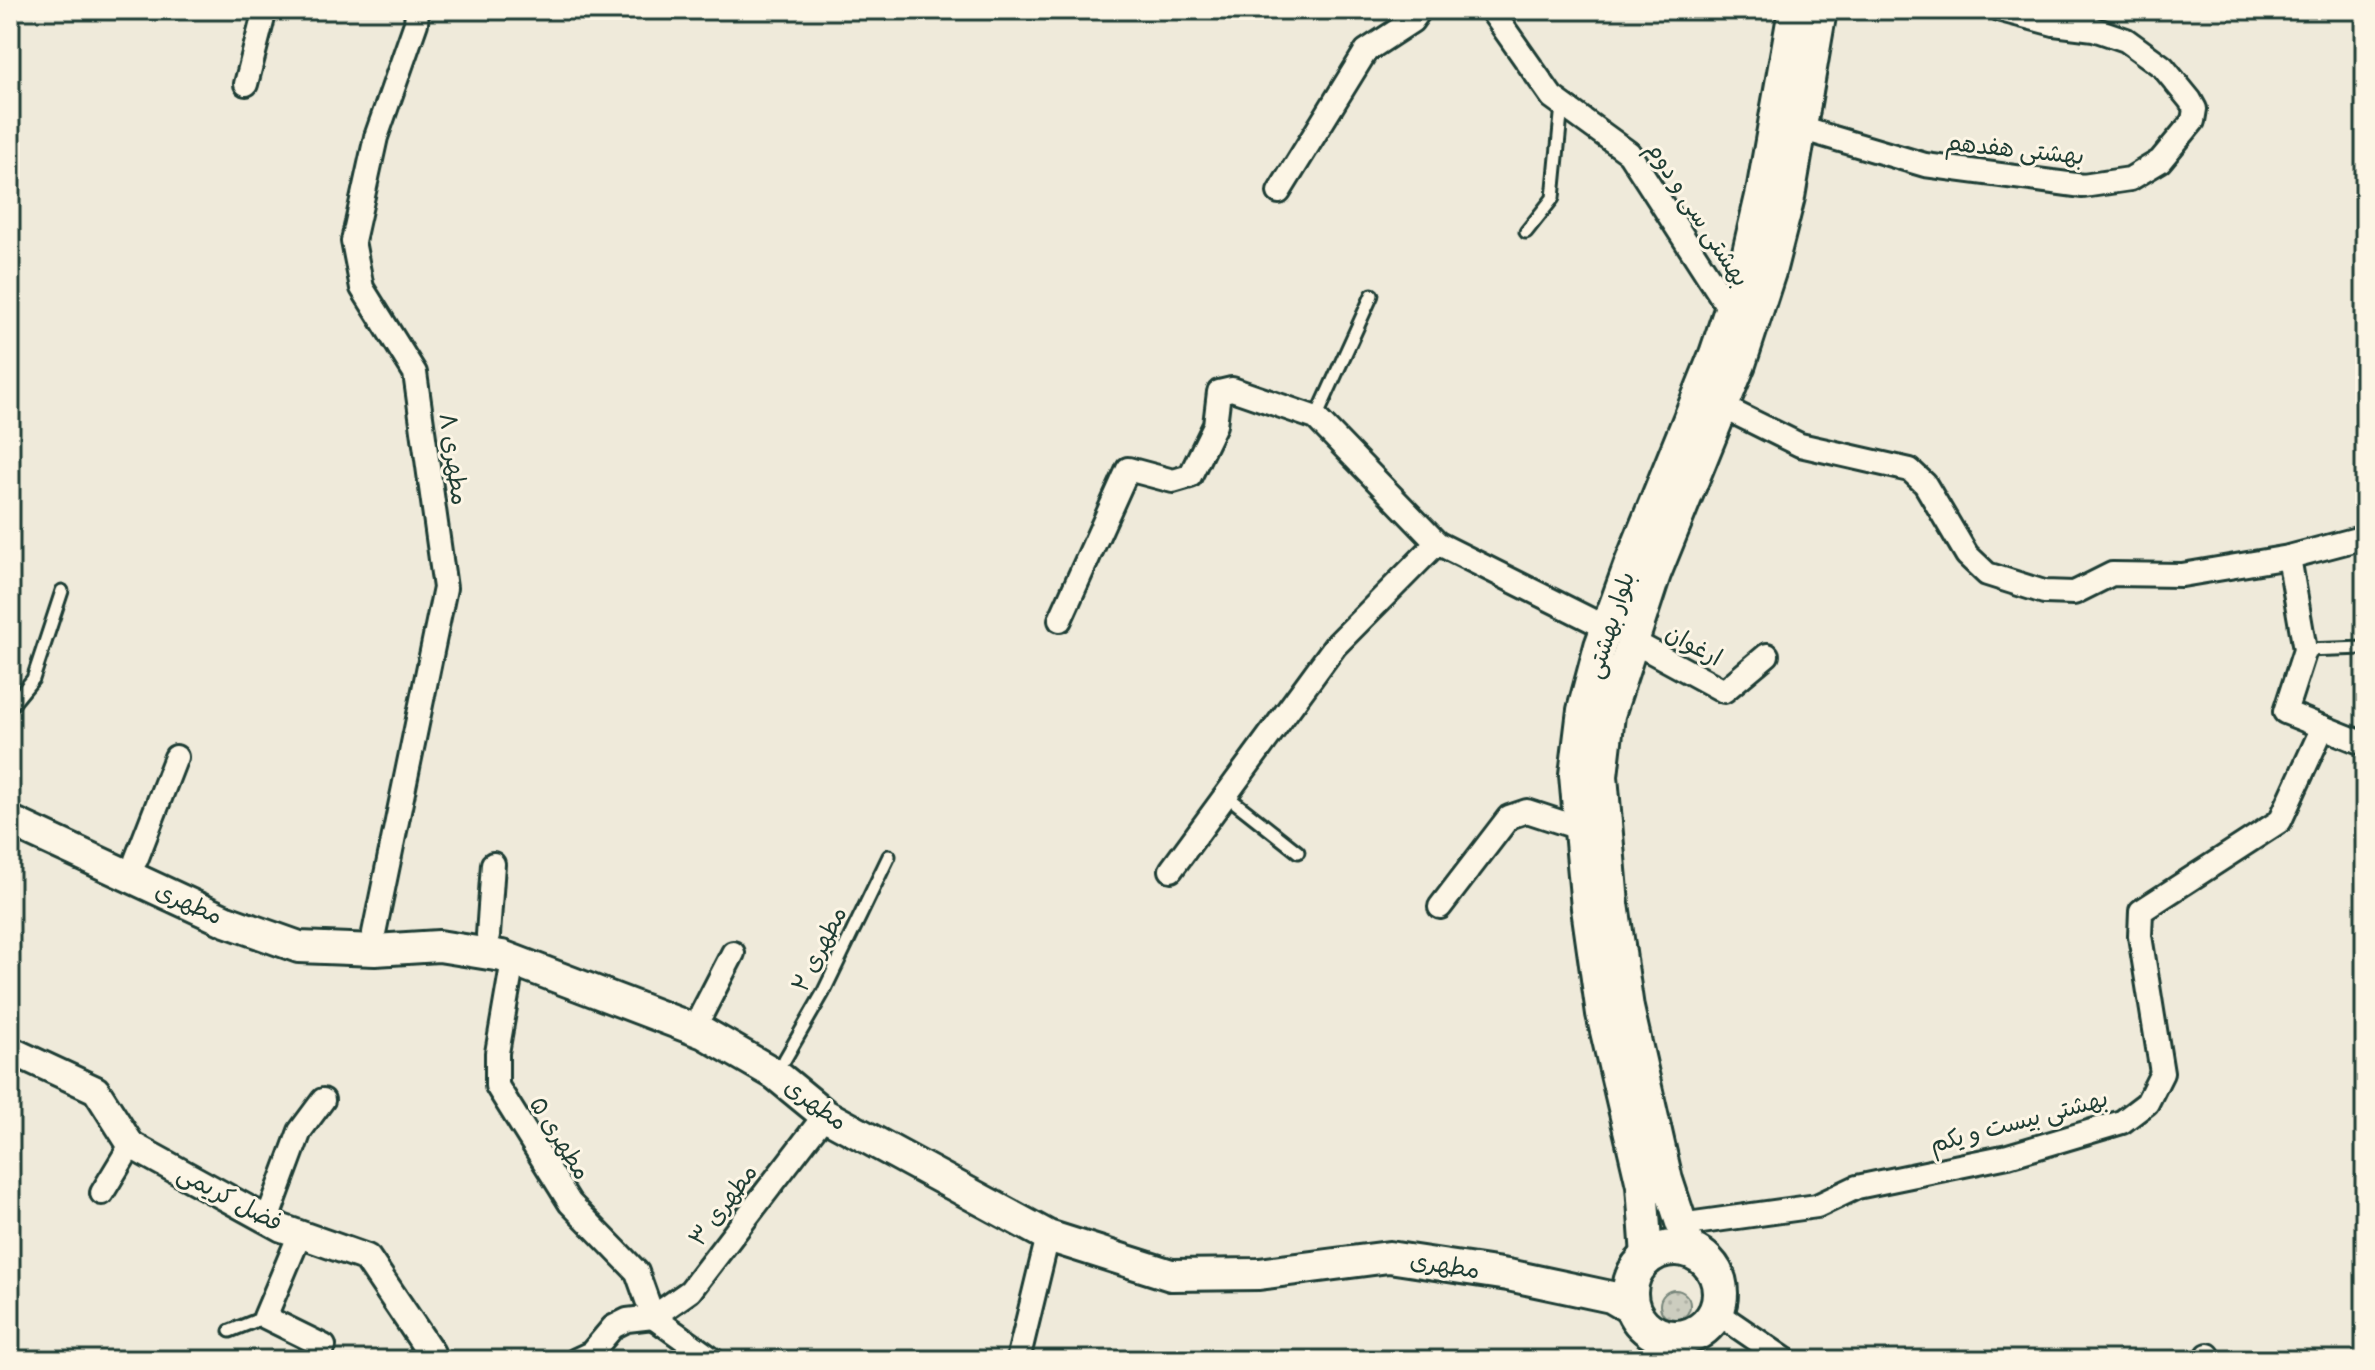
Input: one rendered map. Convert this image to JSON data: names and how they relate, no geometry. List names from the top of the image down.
{
  "streets": {
    "main road": ["بلوار بهشتی", "مطهری"],
    "street": [
      "بهشتی هفدهم",
      "بهشتی سی و دوم",
      "مطهری ۸",
      "ارغوان",
      "بهشتی بیست و یکم",
      "مطهری ۵",
      "فضل کریمی",
      "مطهری ۳"
    ],
    "lane": ["مطهری ۲"]
  },
  "crossings": [
    ["بهشتی هفدهم", "بلوار بهشتی"],
    ["بهشتی سی و دوم", "بلوار بهشتی"],
    ["مطهری ۸", "مطهری"],
    ["بلوار بهشتی", "ارغوان"],
    ["بلوار بهشتی", "مطهری"],
    ["بلوار بهشتی", "بهشتی بیست و یکم"],
    ["مطهری", "مطهری ۲"],
    ["مطهری", "بهشتی بیست و یکم"],
    ["مطهری", "مطهری ۵"],
    ["مطهری", "مطهری ۳"],
    ["مطهری ۵", "مطهری ۳"]
  ]
}
